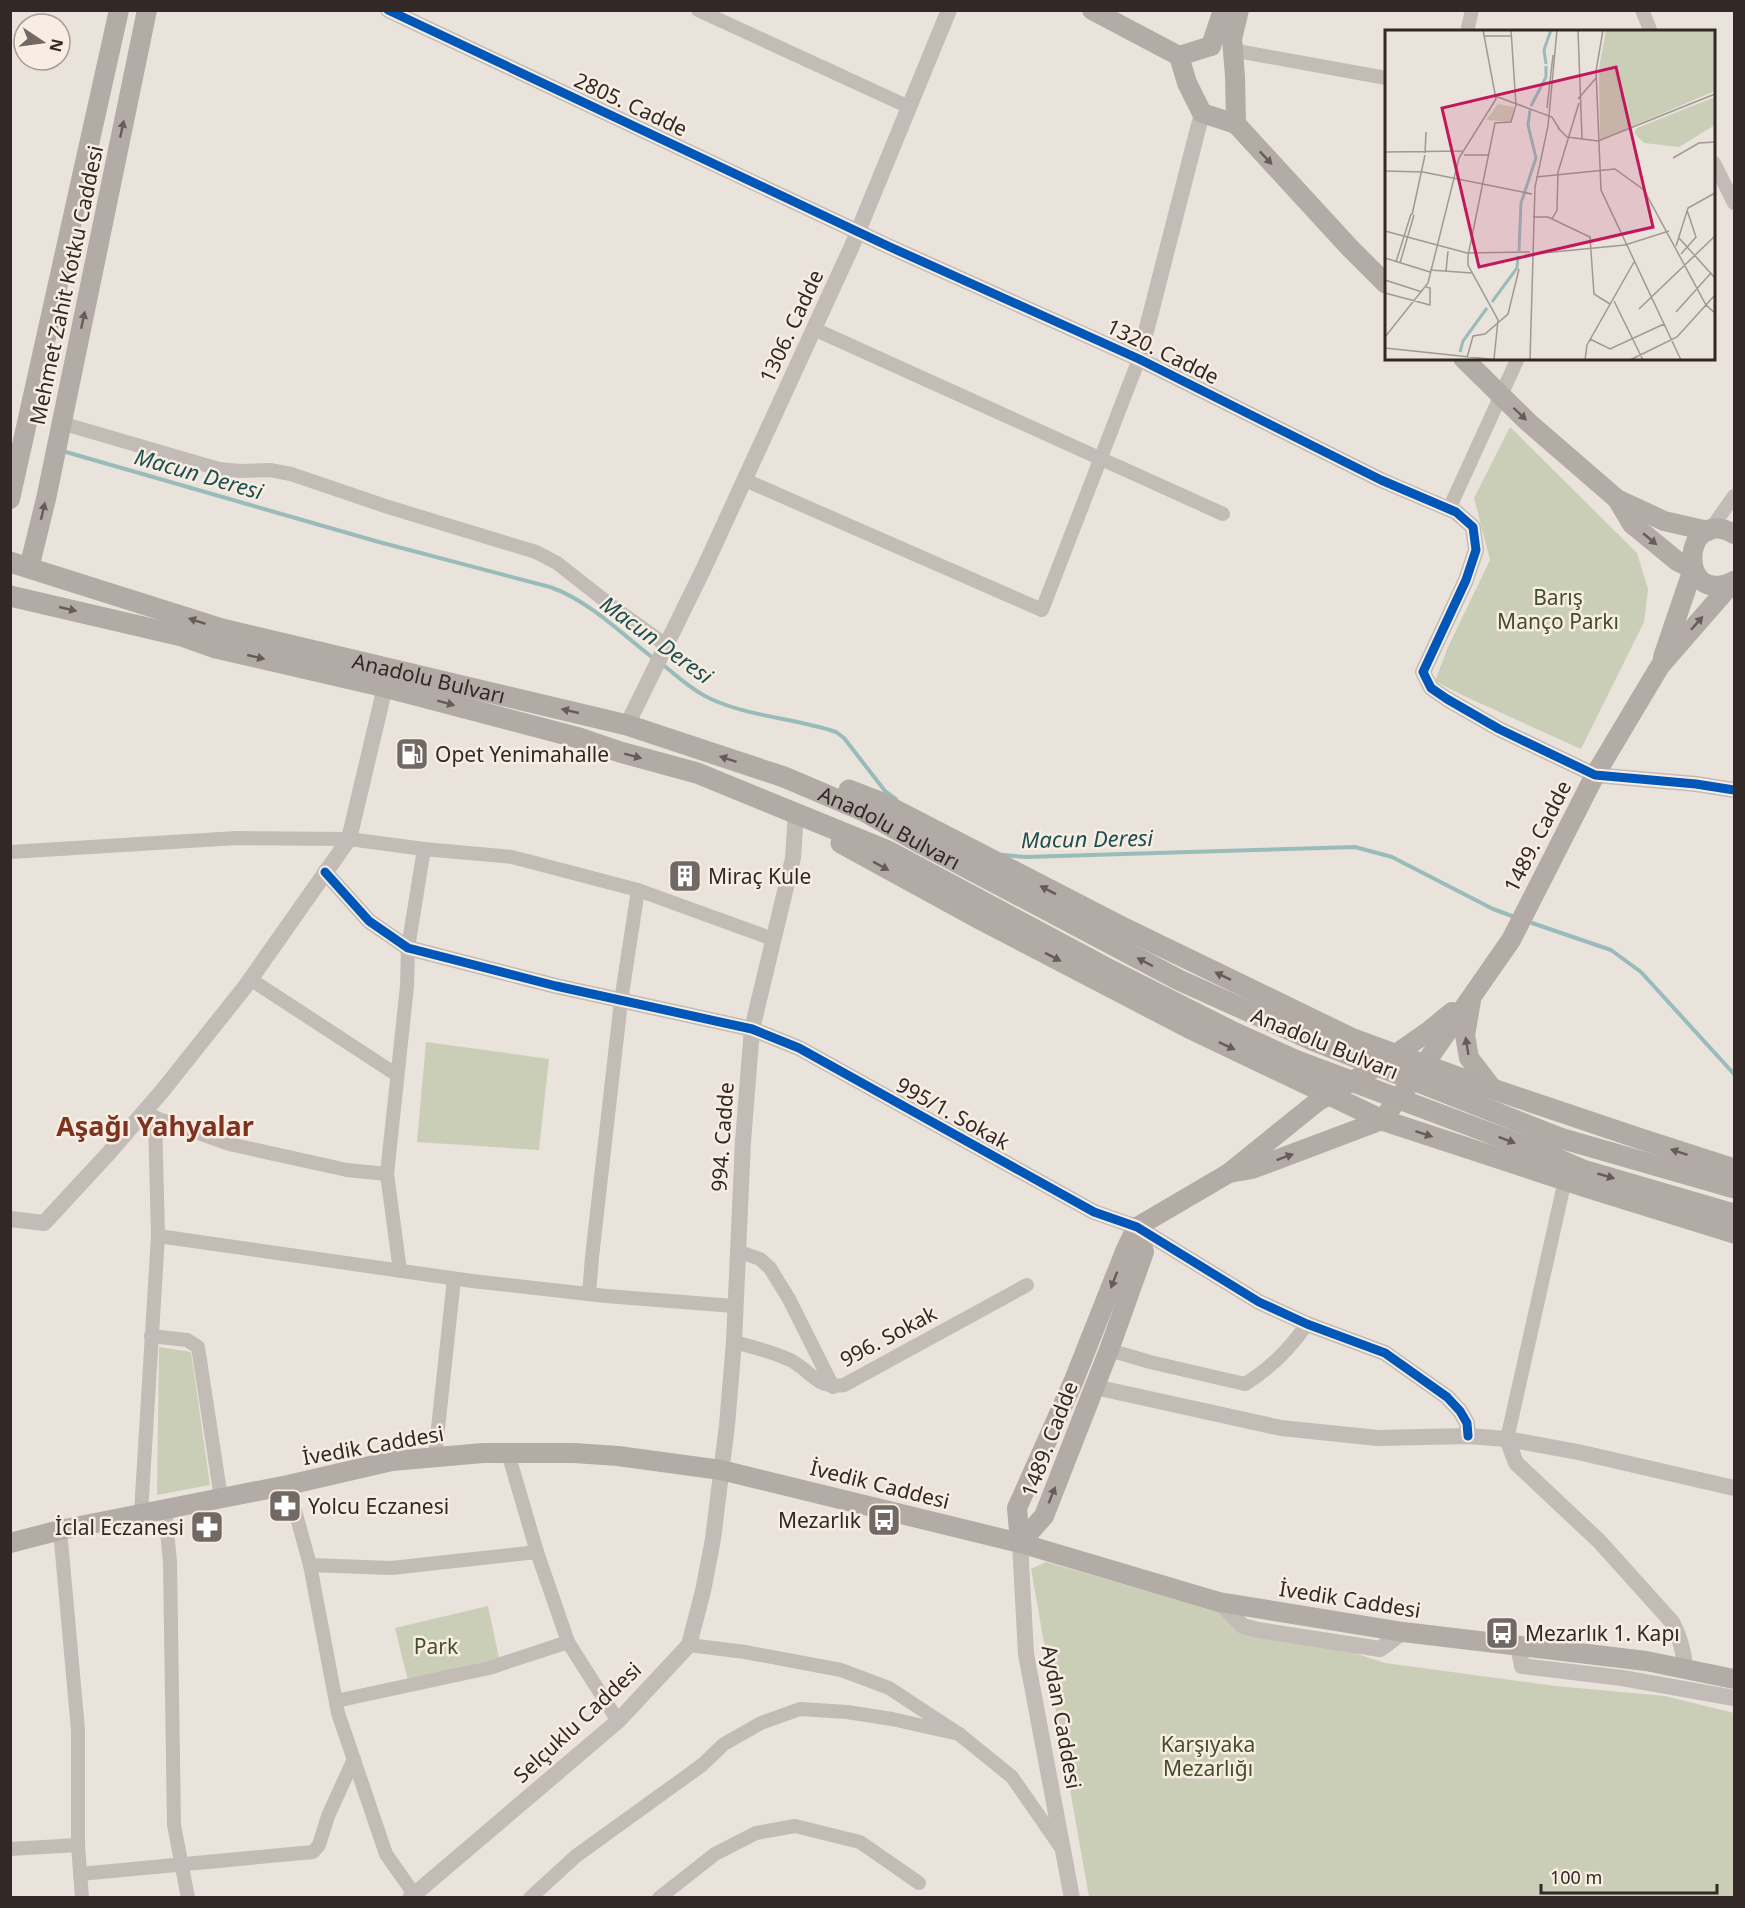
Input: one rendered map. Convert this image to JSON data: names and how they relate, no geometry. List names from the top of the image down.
{
  "streets": {
    "main road": [
      "Mehmet Zahit Kotku Caddesi",
      "Anadolu Bulvarı",
      "1489. Cadde",
      "İvedik Caddesi"
    ],
    "street": [
      "2805. Cadde",
      "1306. Cadde",
      "1320. Cadde",
      "995/1. Sokak",
      "994. Cadde",
      "996. Sokak",
      "Aydan Caddesi",
      "Selçuklu Caddesi"
    ]
  },
  "crossings": [
    ["2805. Cadde", "1306. Cadde"],
    ["2805. Cadde", "1320. Cadde"],
    ["Mehmet Zahit Kotku Caddesi", "Anadolu Bulvarı"],
    ["1306. Cadde", "1320. Cadde"],
    ["1306. Cadde", "Anadolu Bulvarı"],
    ["1320. Cadde", "1489. Cadde"],
    ["Anadolu Bulvarı", "994. Cadde"],
    ["1489. Cadde", "995/1. Sokak"],
    ["1489. Cadde", "İvedik Caddesi"],
    ["1489. Cadde", "Aydan Caddesi"],
    ["995/1. Sokak", "994. Cadde"],
    ["994. Cadde", "996. Sokak"],
    ["994. Cadde", "İvedik Caddesi"],
    ["994. Cadde", "Selçuklu Caddesi"],
    ["İvedik Caddesi", "Aydan Caddesi"],
    ["İvedik Caddesi", "Selçuklu Caddesi"]
  ],
  "districts": ["Aşağı Yahyalar"],
  "water": ["Macun Deresi"],
  "parks": ["Barış Manço Parkı", "Park", "Karşıyaka Mezarlığı"],
  "places": {
    "fuel station": ["Opet Yenimahalle"],
    "building": ["Miraç Kule"],
    "pharmacy": ["Yolcu Eczanesi", "İclal Eczanesi"],
    "bus stop": ["Mezarlık", "Mezarlık 1. Kapı"]
  },
  "scale_bar": "100 m",
  "north": "right"
}
